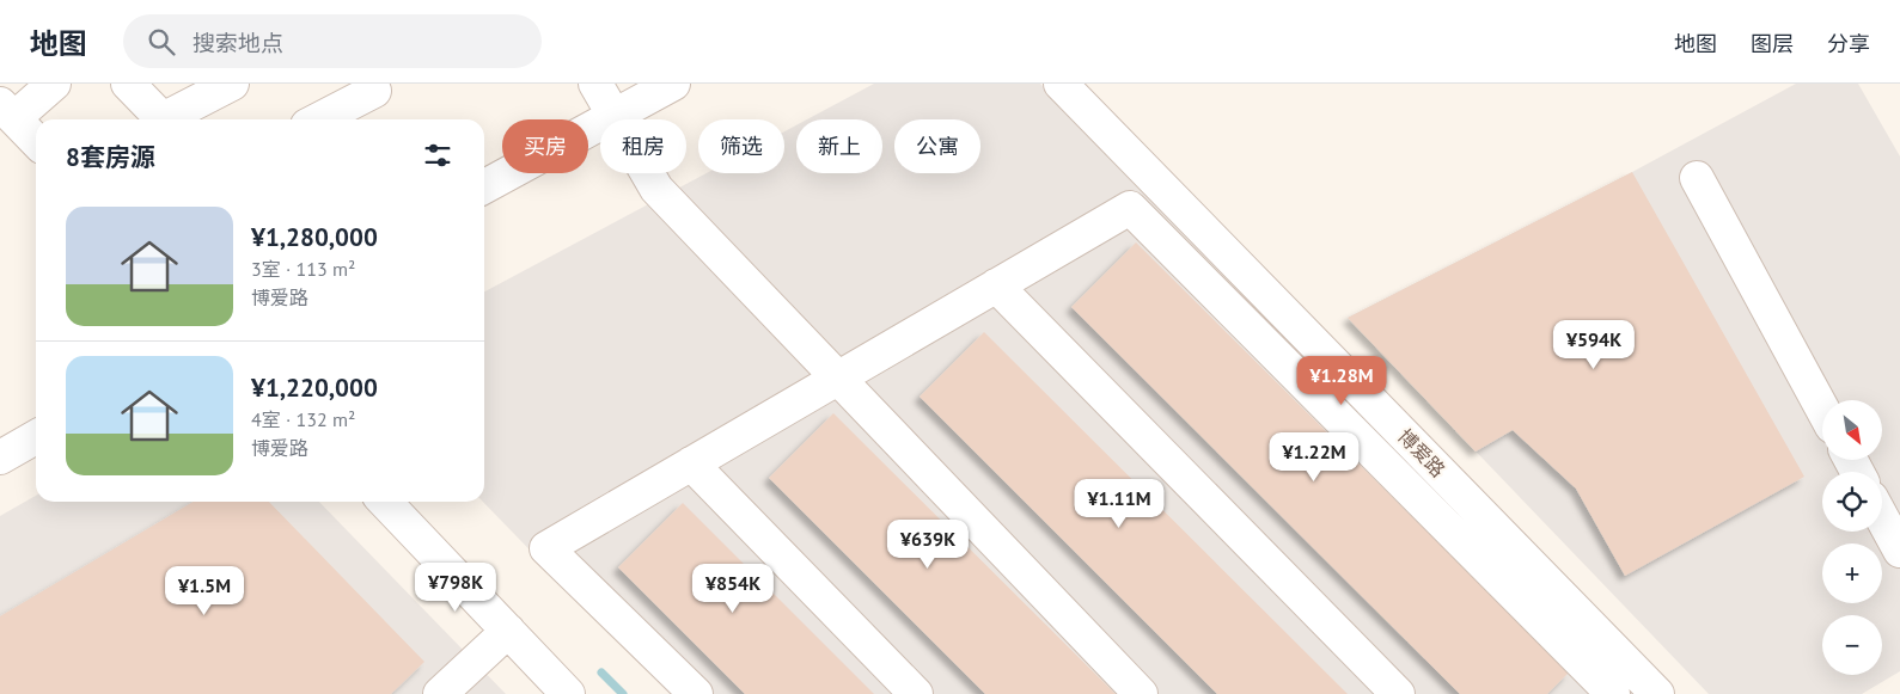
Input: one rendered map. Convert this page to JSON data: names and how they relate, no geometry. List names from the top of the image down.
{
  "streets": {
    "street": ["博爱路"]
  },
  "north": "bottom right",
  "page": {
    "header": "地图",
    "search": "搜索地点",
    "nav": ["地图", "图层", "分享"],
    "chip": [
      "买房",
      "租房",
      "筛选",
      "新上",
      "公寓"
    ],
    "heading": "8套房源",
    "list": [
      {
        "name": "¥1,280,000",
        "note": "3室 · 113 m² · 博爱路"
      },
      {
        "name": "¥1,220,000",
        "note": "4室 · 132 m² · 博爱路"
      }
    ],
    "price": [
      "¥594K",
      "¥1.28M",
      "¥1.22M",
      "¥1.11M",
      "¥639K",
      "¥798K",
      "¥854K",
      "¥1.5M"
    ],
    "map_buttons": ["+", "−"]
  }
}
